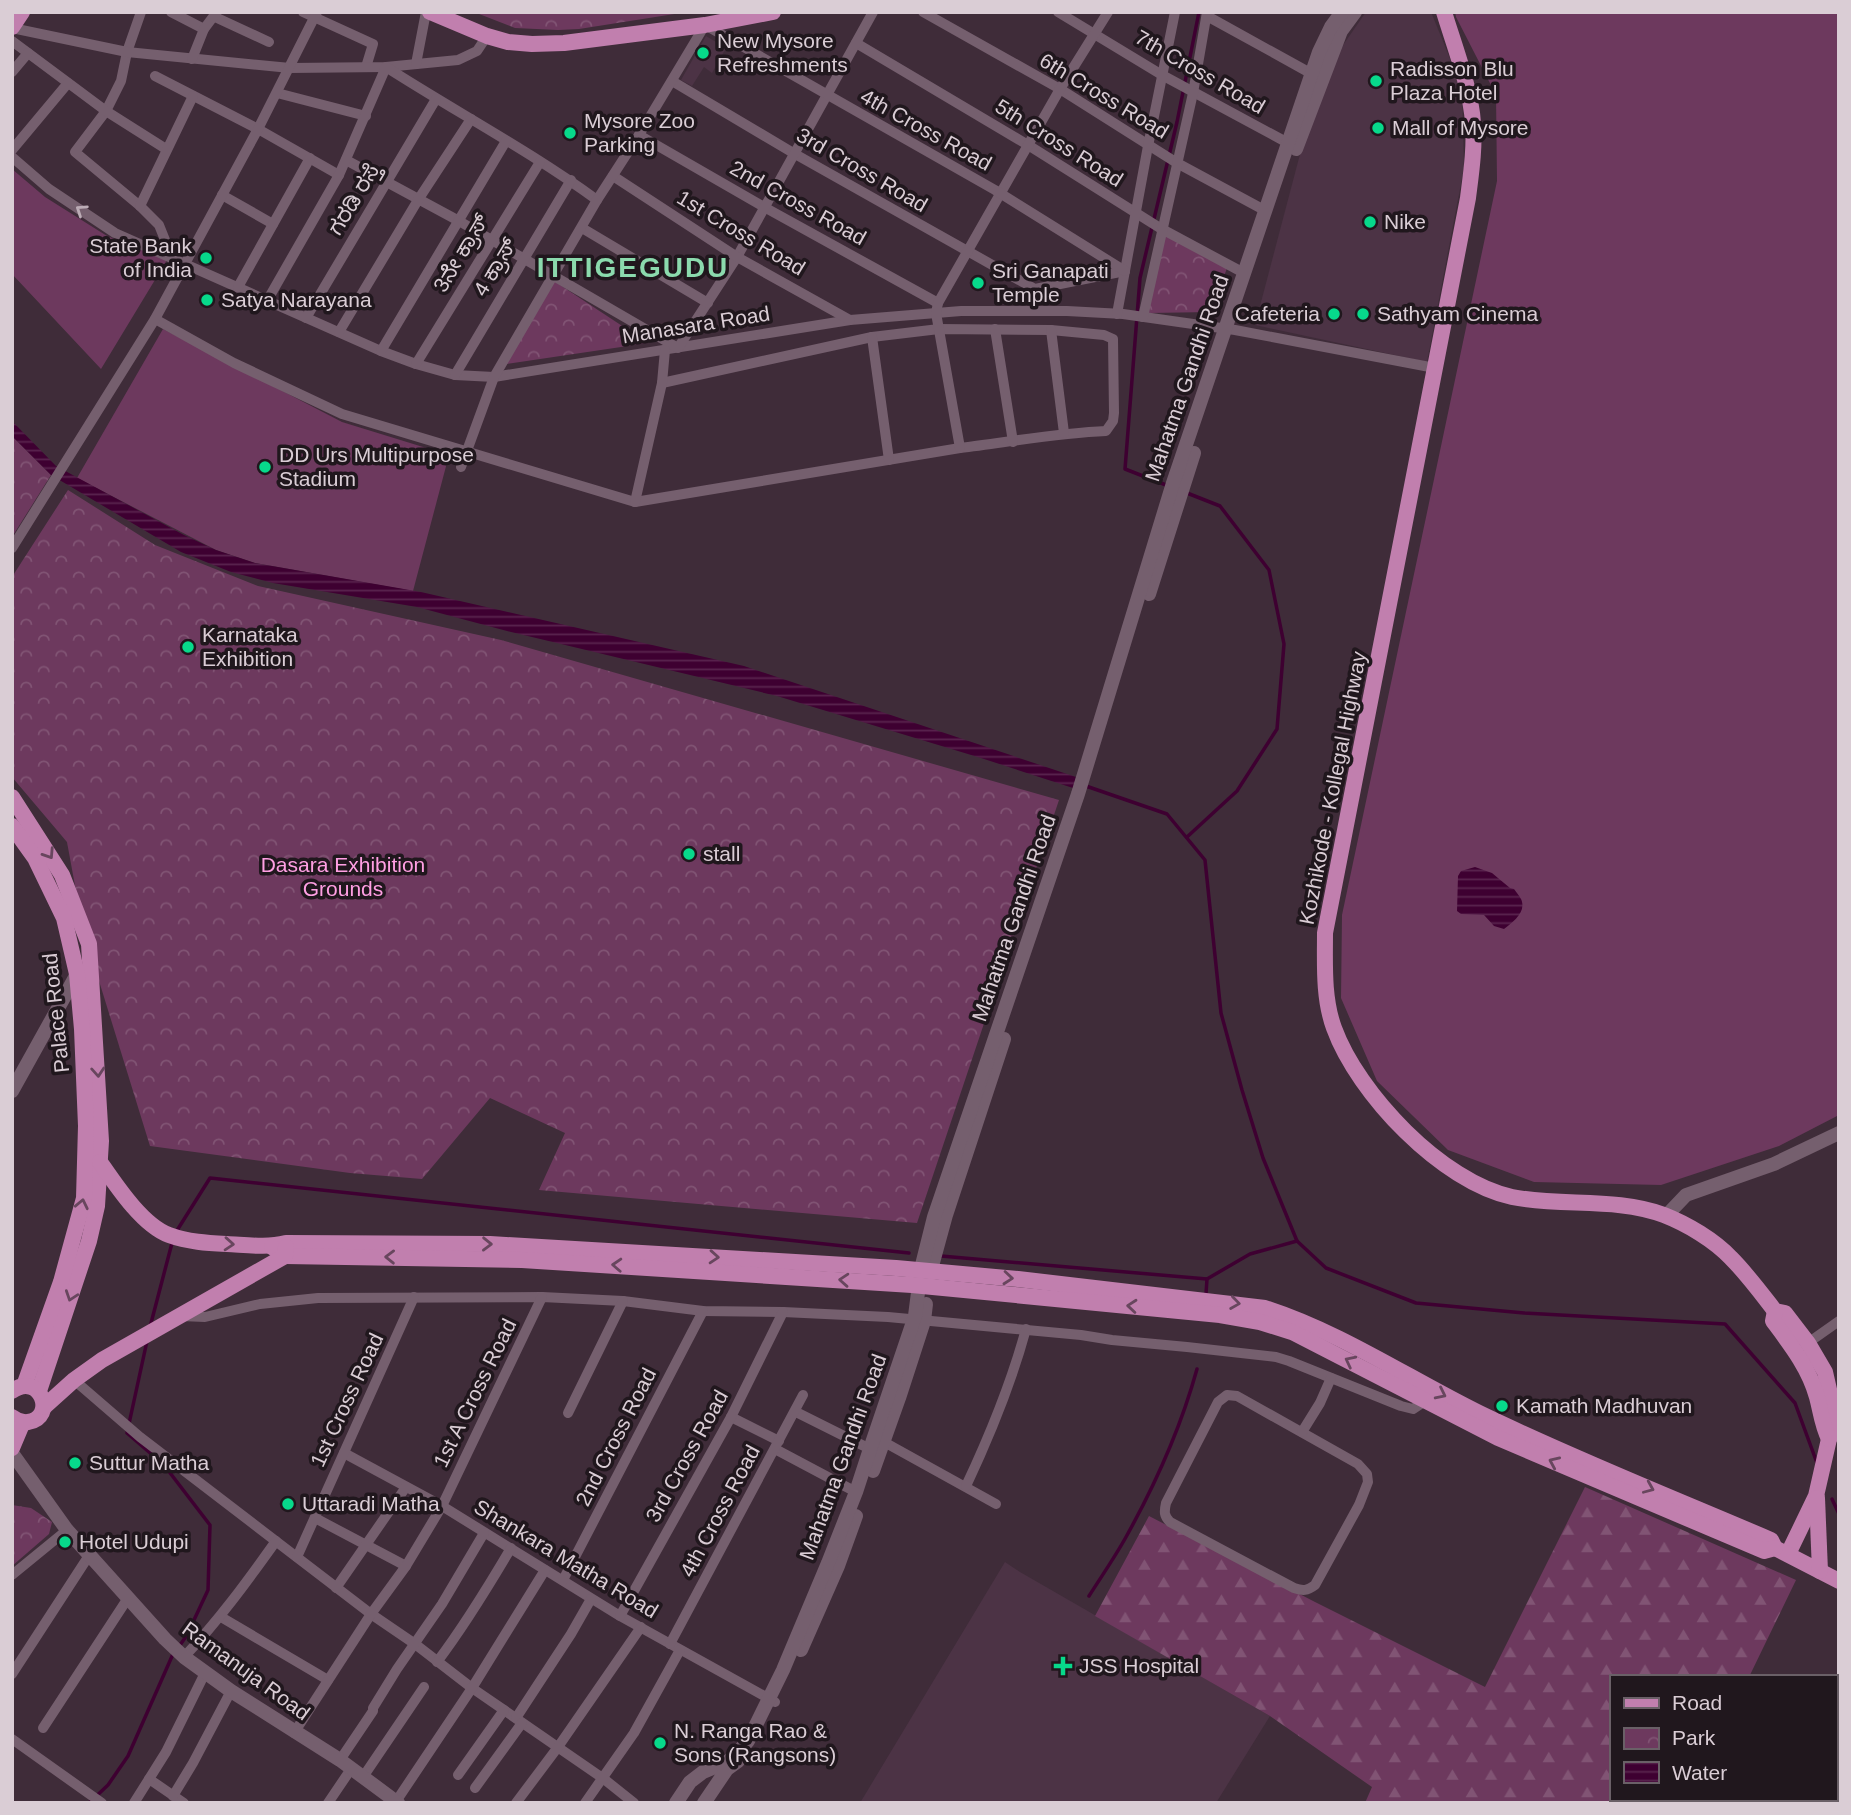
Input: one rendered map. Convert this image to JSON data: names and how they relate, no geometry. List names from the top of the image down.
{
  "streets": {
    "main road": [
      "Mahatma Gandhi Road",
      "Kozhikode - Kollegal Highway",
      "Palace Road",
      "Ramanuja Road"
    ],
    "street": [
      "7th Cross Road",
      "6th Cross Road",
      "4th Cross Road",
      "5th Cross Road",
      "3rd Cross Road",
      "ಗರಡಿ ರಸ್ತೆ",
      "2nd Cross Road",
      "1st Cross Road",
      "3ನೆೇ ಕ್ರಾಸ್",
      "4 ಕ್ರಾಸ್",
      "Manasara Road",
      "1st A Cross Road",
      "Shankara Matha Road"
    ]
  },
  "crossings": [
    ["7th Cross Road", "Mahatma Gandhi Road"],
    ["6th Cross Road", "Mahatma Gandhi Road"],
    ["4th Cross Road", "3rd Cross Road"],
    ["4th Cross Road", "Shankara Matha Road"],
    ["5th Cross Road", "Mahatma Gandhi Road"],
    ["3rd Cross Road", "Shankara Matha Road"],
    ["ಗರಡಿ ರಸ್ತೆ", "Manasara Road"],
    ["2nd Cross Road", "Manasara Road"],
    ["2nd Cross Road", "Shankara Matha Road"],
    ["1st Cross Road", "Manasara Road"],
    ["1st Cross Road", "Shankara Matha Road"],
    ["3ನೆೇ ಕ್ರಾಸ್", "Manasara Road"],
    ["4 ಕ್ರಾಸ್", "Manasara Road"],
    ["Manasara Road", "Mahatma Gandhi Road"],
    ["Manasara Road", "Kozhikode - Kollegal Highway"],
    ["Mahatma Gandhi Road", "Shankara Matha Road"],
    ["1st A Cross Road", "Shankara Matha Road"],
    ["1st A Cross Road", "Ramanuja Road"]
  ],
  "districts": ["ITTIGEGUDU"],
  "parks": ["Dasara Exhibition Grounds"],
  "places": {
    "other": [
      "New Mysore Refreshments",
      "Radisson Blu Plaza Hotel",
      "Mall of Mysore",
      "Mysore Zoo Parking",
      "Nike",
      "State Bank of India",
      "Sri Ganapati Temple",
      "Satya Narayana",
      "Cafeteria",
      "Sathyam Cinema",
      "DD Urs Multipurpose Stadium",
      "Karnataka Exhibition",
      "stall",
      "Kamath Madhuvan",
      "Suttur Matha",
      "Uttaradi Matha",
      "Hotel Udupi",
      "N. Ranga Rao & Sons (Rangsons)"
    ],
    "health": ["JSS Hospital"]
  },
  "legend": ["Road", "Park", "Water"]
}
